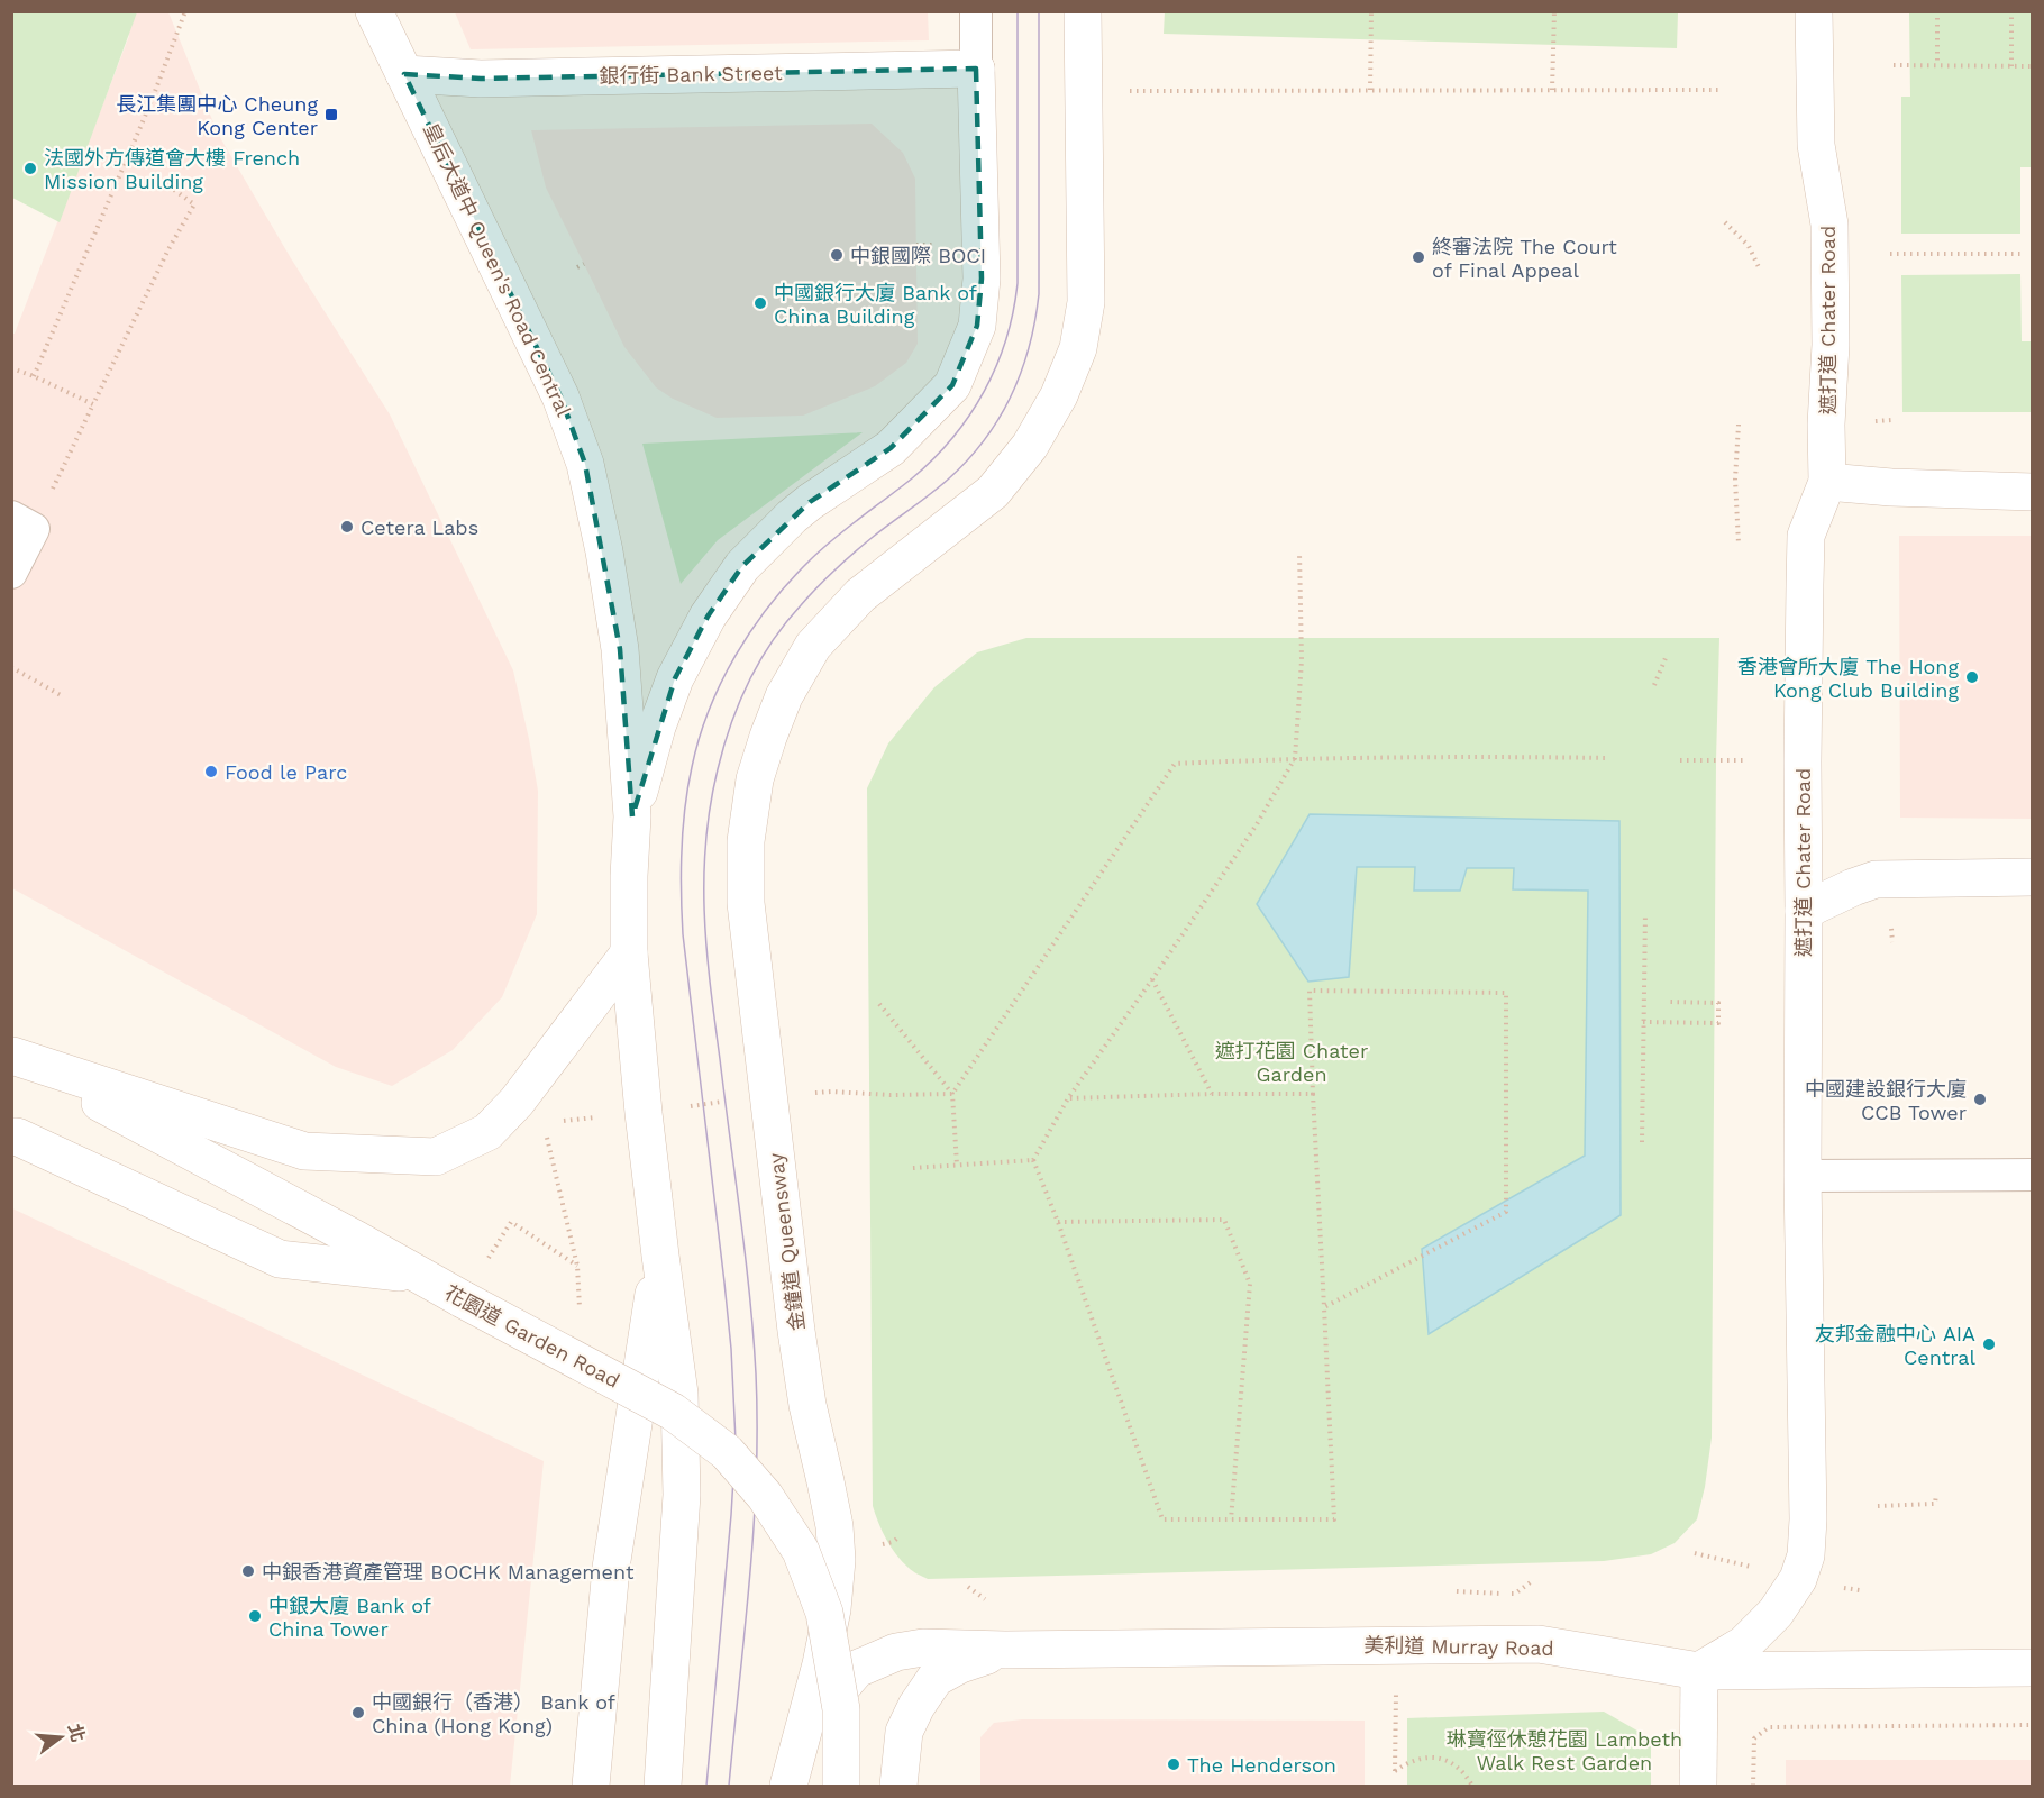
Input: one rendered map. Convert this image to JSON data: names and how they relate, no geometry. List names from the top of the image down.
{
  "streets": {
    "main road": [
      "銀行街 Bank Street",
      "皇后大道中 Queen's Road Central",
      "遮打道 Chater Road",
      "金鐘道 Queensway",
      "花園道 Garden Road",
      "美利道 Murray Road"
    ]
  },
  "crossings": [
    ["銀行街 Bank Street", "皇后大道中 Queen's Road Central"],
    ["遮打道 Chater Road", "美利道 Murray Road"],
    ["金鐘道 Queensway", "美利道 Murray Road"]
  ],
  "parks": ["遮打花園 Chater Garden", "琳寶徑休憩花園 Lambeth Walk Rest Garden"],
  "places": {
    "transit": ["長江集團中心 Cheung Kong Center"],
    "other": [
      "法國外方傳道會大樓 French Mission Building",
      "中銀國際 BOCI",
      "終審法院 The Court of Final Appeal",
      "中國銀行大廈 Bank of China Building",
      "Cetera Labs",
      "香港會所大廈 The Hong Kong Club Building",
      "Food le Parc",
      "中國建設銀行大廈 CCB Tower",
      "友邦金融中心 AIA Central",
      "中銀香港資產管理 BOCHK Management",
      "中銀大廈 Bank of China Tower",
      "中國銀行（香港） Bank of China (Hong Kong)",
      "The Henderson"
    ]
  },
  "north": "right"
}
